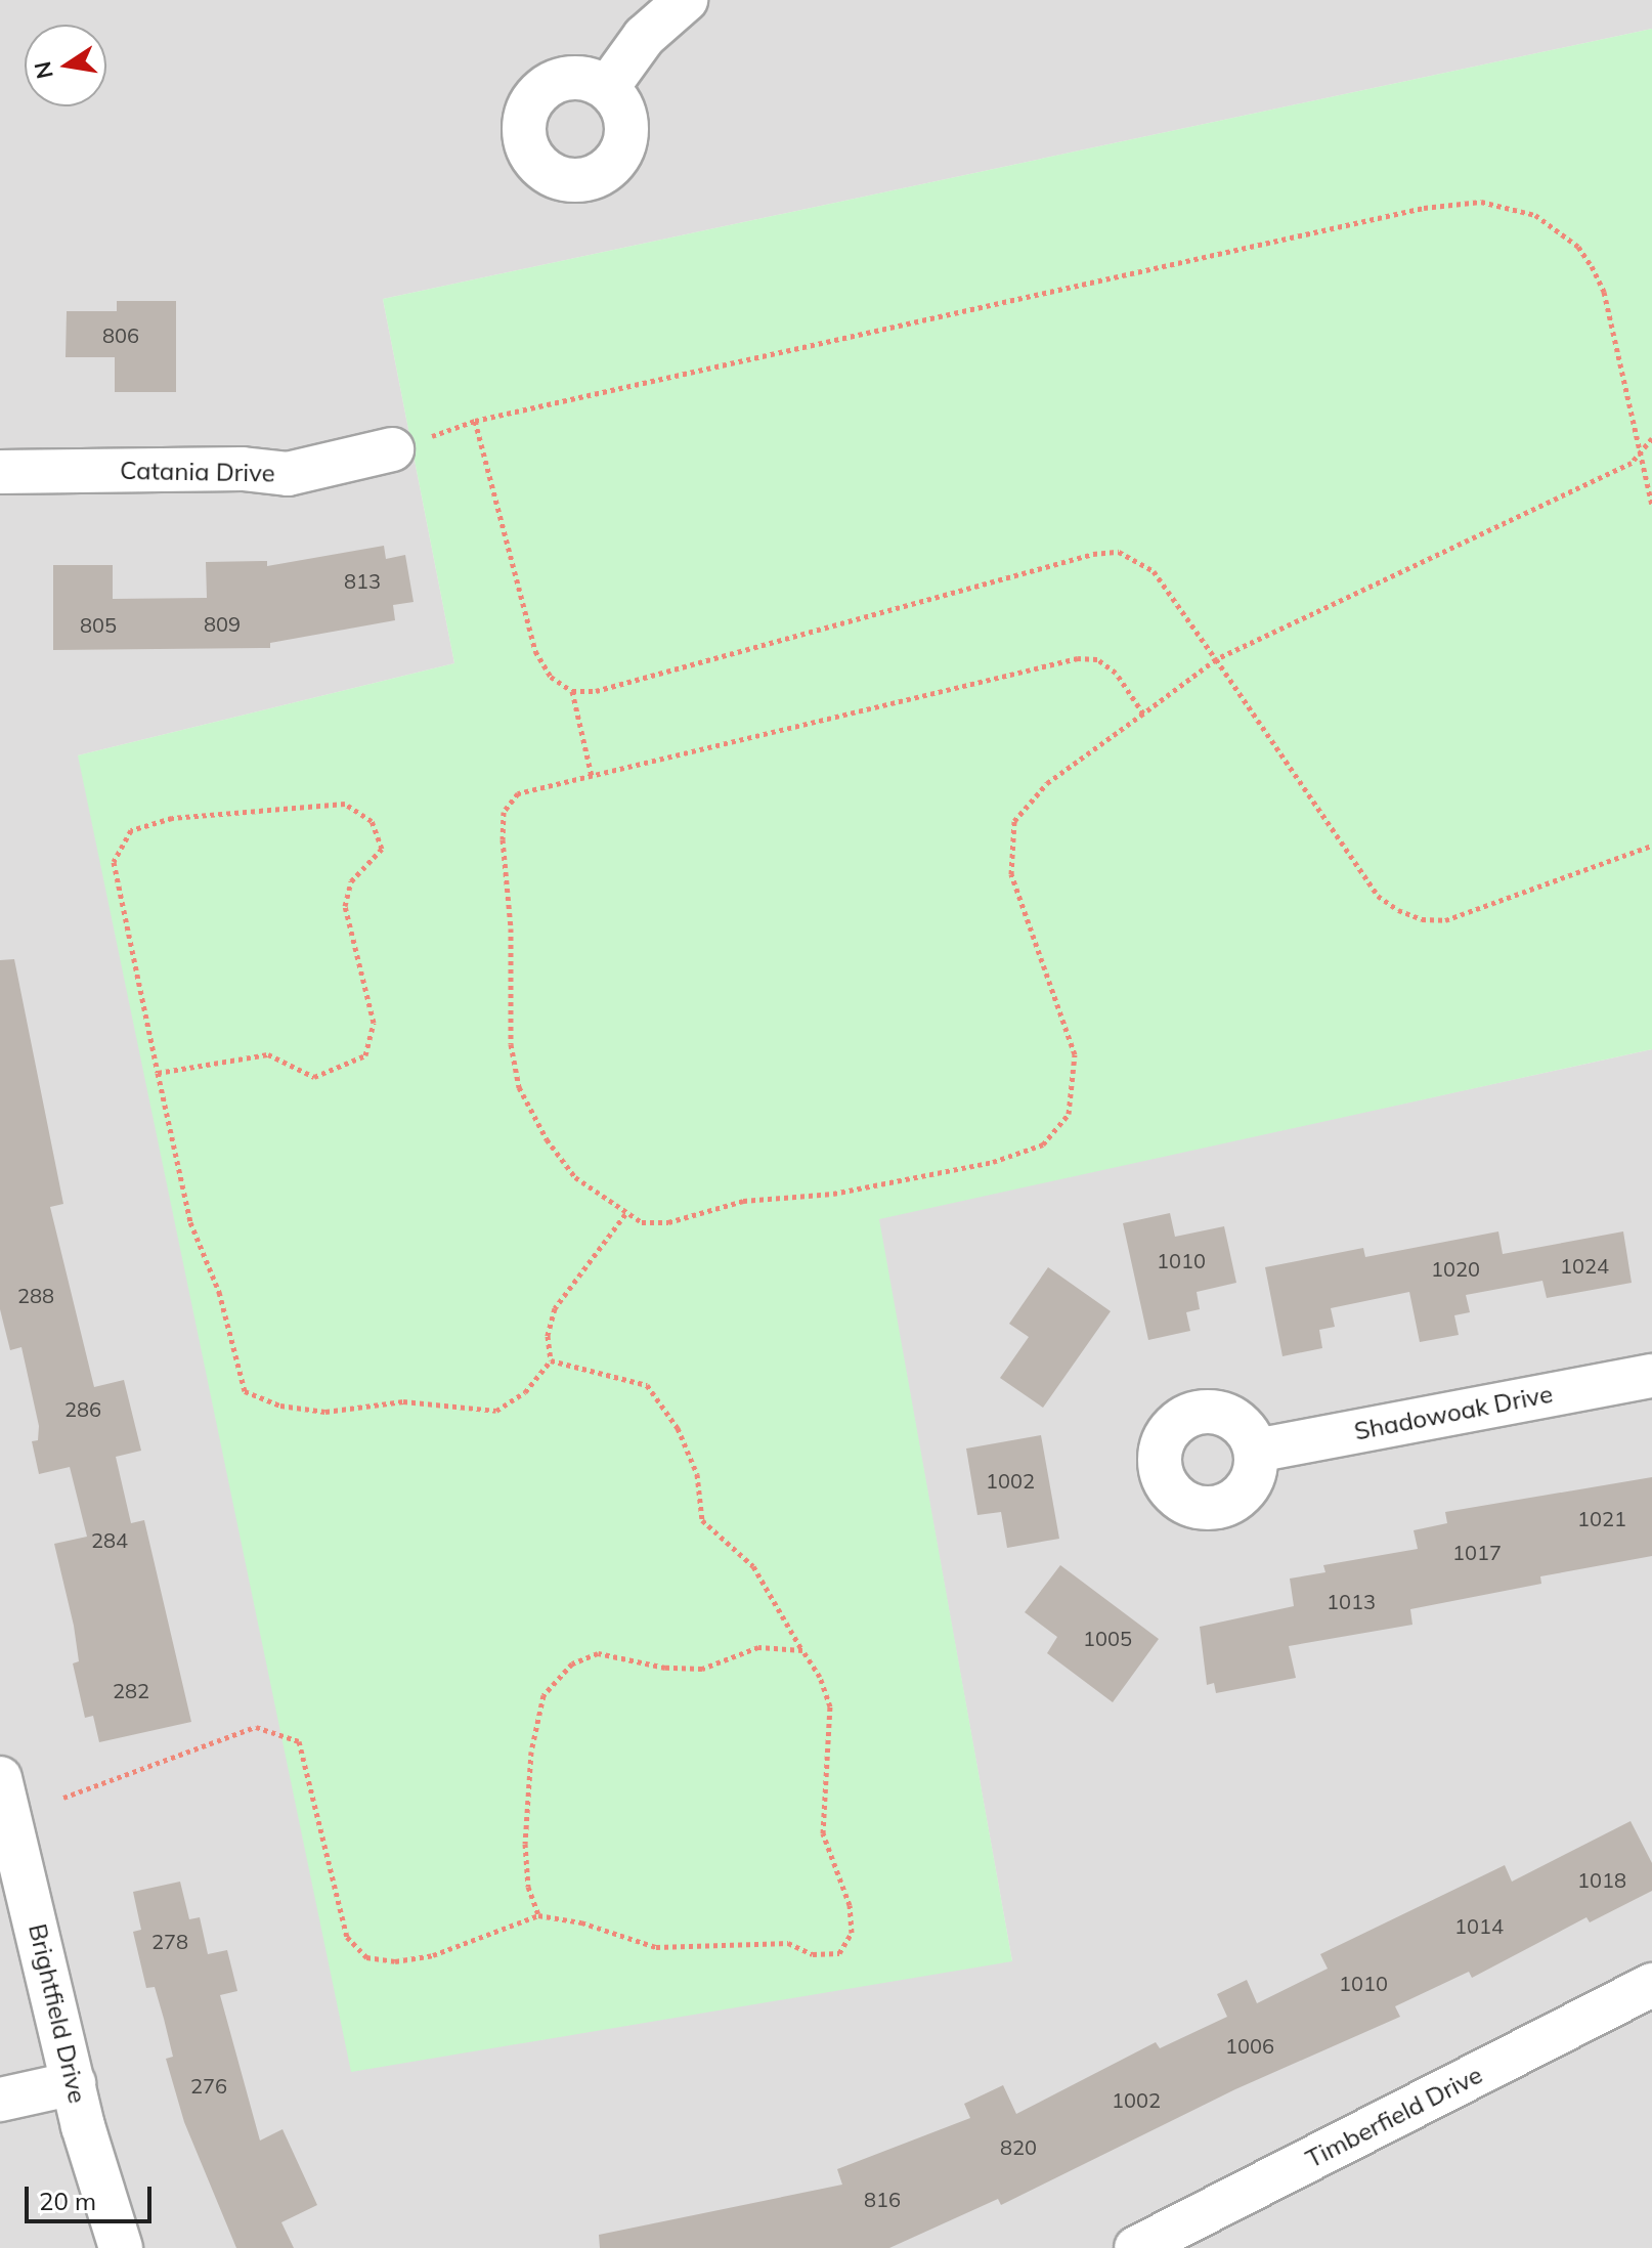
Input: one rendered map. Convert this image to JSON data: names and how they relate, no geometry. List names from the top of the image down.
{
  "streets": {
    "street": [
      "Catania Drive",
      "Shadowoak Drive",
      "Brightfield Drive",
      "Timberfield Drive"
    ]
  },
  "house_numbers": [
    "806",
    "813",
    "809",
    "805",
    "1010",
    "1024",
    "1020",
    "288",
    "286",
    "1002",
    "1021",
    "284",
    "1017",
    "1013",
    "1005",
    "282",
    "1018",
    "1014",
    "278",
    "1010",
    "1006",
    "276",
    "1002",
    "820",
    "816"
  ],
  "scale_bar": "20 m",
  "north": "left"
}
